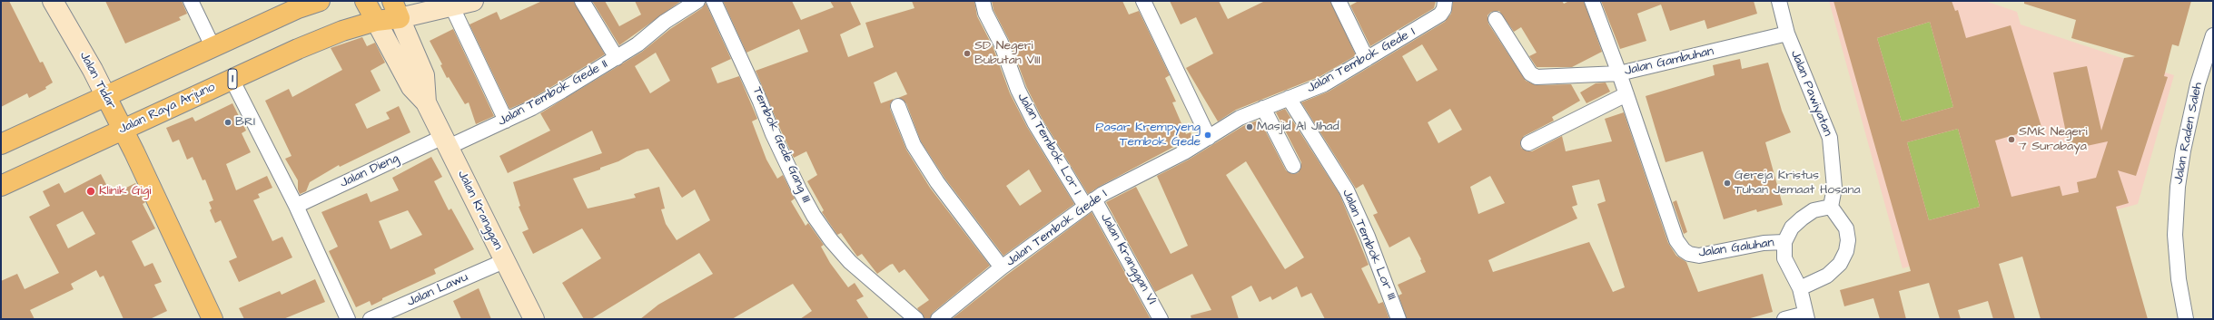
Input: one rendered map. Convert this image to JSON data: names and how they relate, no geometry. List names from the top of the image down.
{
  "streets": {
    "main road": [
      "1",
      "Jalan Tidar",
      "Jalan Raya Arjuno",
      "Jalan Kranggan"
    ],
    "street": [
      "Jalan Tembok Gede I",
      "Jalan Gambuhan",
      "Jalan Tembok Gede II",
      "Jalan Pawiyatan",
      "Jalan Raden Saleh",
      "Jalan Tembok Lor I",
      "Tembok Gede Gang III",
      "Jalan Dieng",
      "Jalan Tembok Lor III",
      "Jalan Galuhan",
      "Jalan Kranggan VI",
      "Jalan Lawu"
    ]
  },
  "crossings": [
    ["Jalan Tembok Gede I", "Jalan Tembok Lor I"],
    ["Jalan Tembok Gede I", "Jalan Tembok Lor III"],
    ["Jalan Tembok Gede I", "Jalan Kranggan VI"],
    ["Jalan Gambuhan", "Jalan Pawiyatan"],
    ["1", "Jalan Raya Arjuno"],
    ["1", "Jalan Kranggan"],
    ["Jalan Tidar", "Jalan Raya Arjuno"],
    ["Jalan Tembok Gede II", "Jalan Dieng"],
    ["Jalan Tembok Gede II", "Jalan Kranggan"],
    ["Jalan Pawiyatan", "Jalan Galuhan"],
    ["Jalan Raya Arjuno", "Jalan Kranggan"],
    ["Jalan Tembok Lor I", "Jalan Kranggan VI"],
    ["Jalan Dieng", "Jalan Kranggan"],
    ["Jalan Kranggan", "Jalan Lawu"]
  ],
  "places": [
    "SD Negeri Bubutan VIII",
    "BRI",
    "Masjid Al Jihad",
    "Pasar Krempyeng Tembok Gede",
    "SMK Negeri 7 Surabaya",
    "Gereja Kristus Tuhan Jemaat Hosana",
    "Klinik Gigi"
  ]
}
